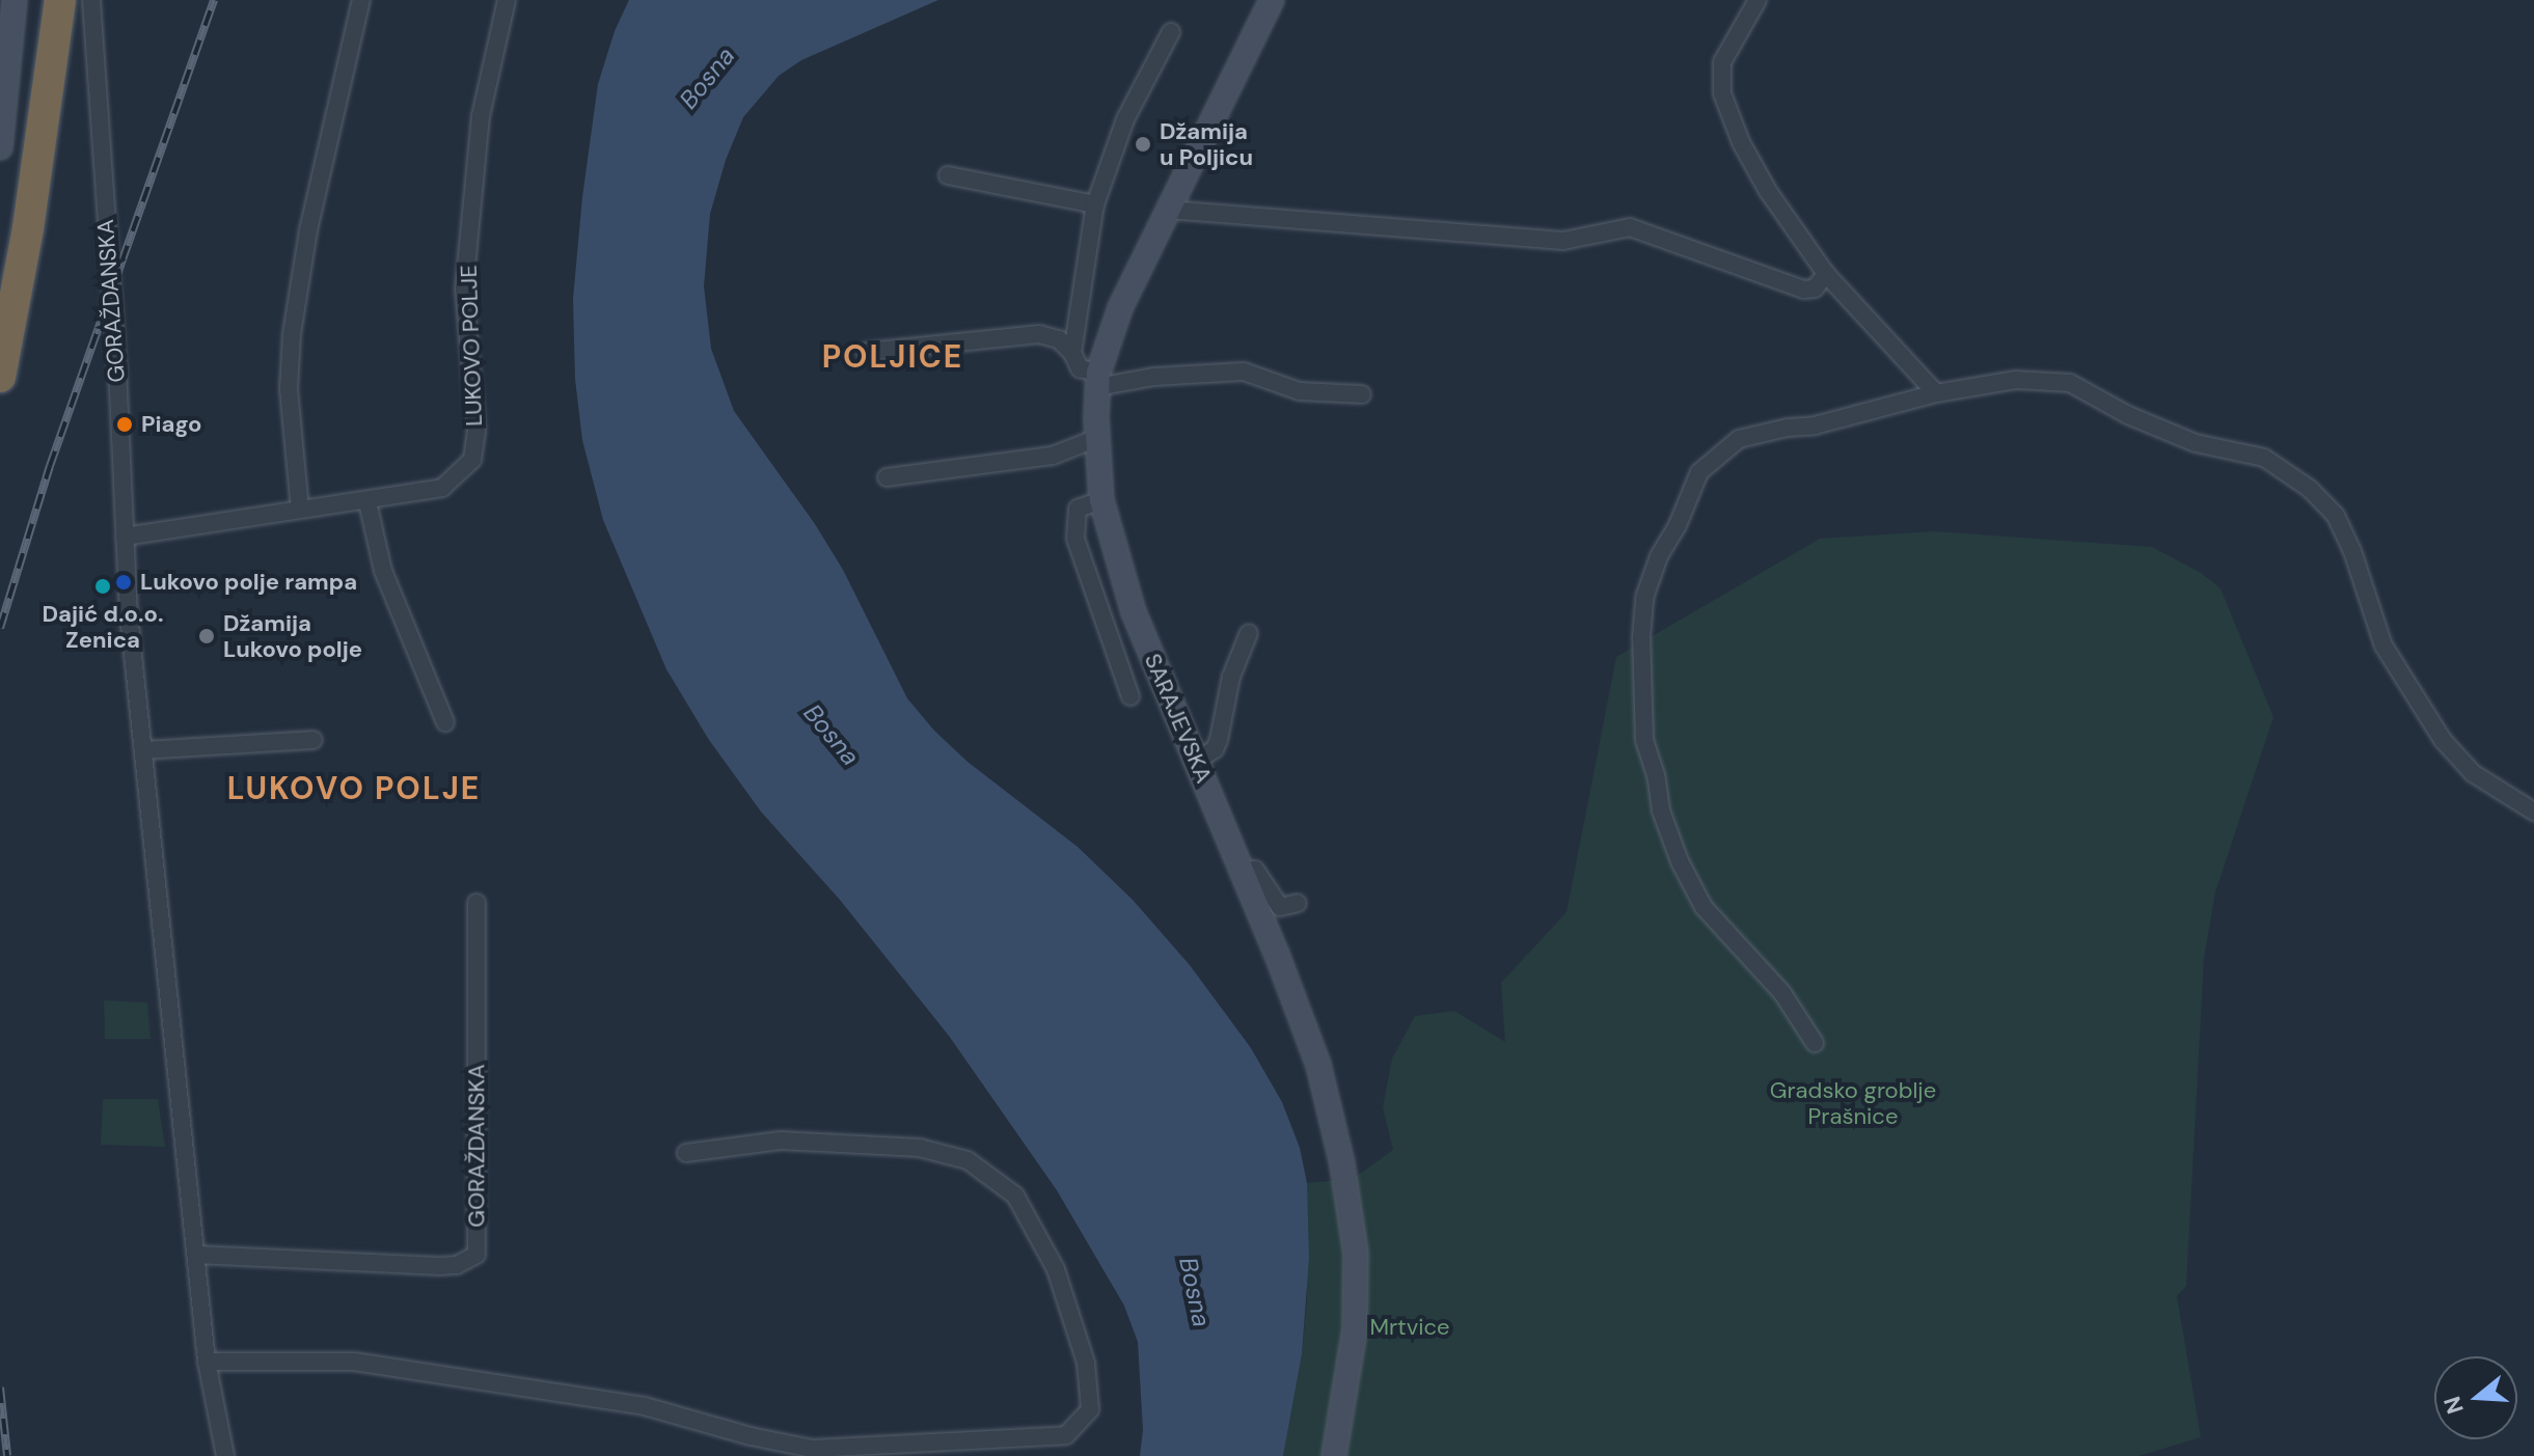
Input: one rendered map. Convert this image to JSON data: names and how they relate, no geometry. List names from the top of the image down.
{
  "streets": {
    "main road": ["SARAJEVSKA"],
    "street": ["GORAŽDANSKA", "LUKOVO POLJE"]
  },
  "crossings": [
    ["GORAŽDANSKA", "LUKOVO POLJE"]
  ],
  "districts": ["POLJICE", "LUKOVO POLJE"],
  "water": ["Bosna"],
  "parks": ["Gradsko groblje Prašnice", "Mrtvice"],
  "places": [
    "Džamija u Poljicu",
    "Piago",
    "Lukovo polje rampa",
    "Dajić d.o.o. Zenica",
    "Džamija Lukovo polje"
  ],
  "north": "left"
}
